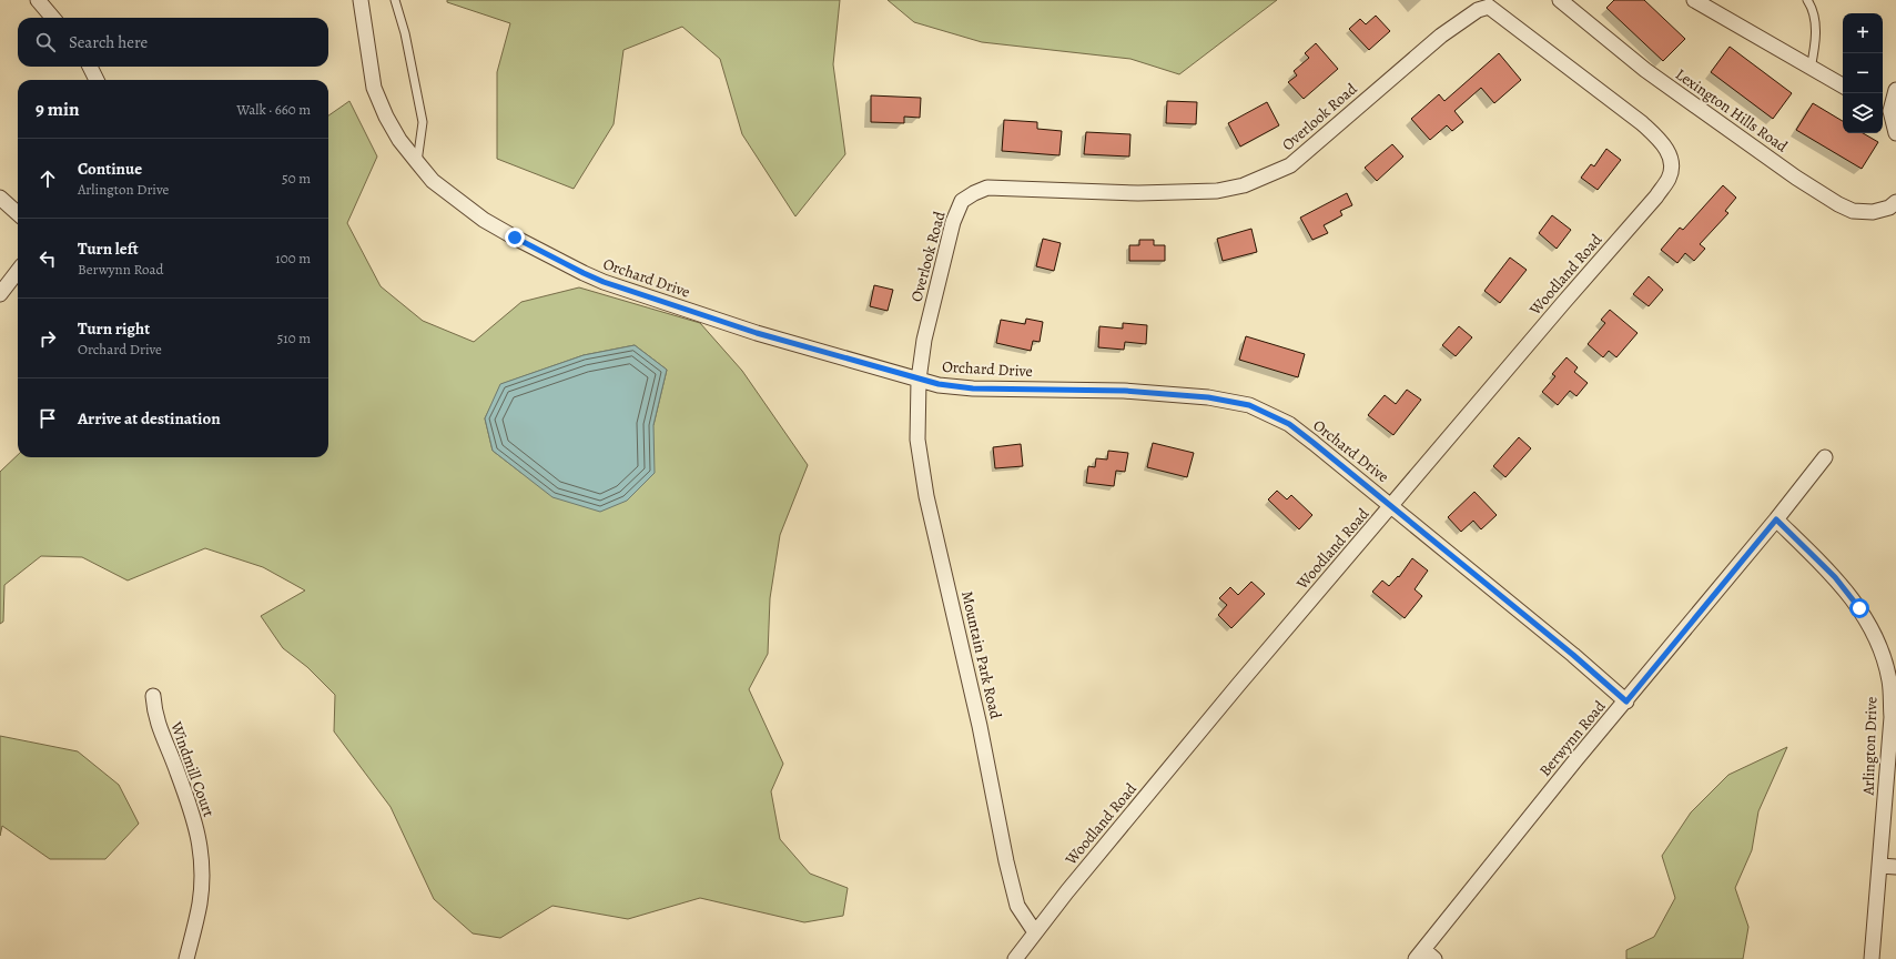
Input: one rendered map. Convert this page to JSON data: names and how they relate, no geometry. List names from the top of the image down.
{
  "streets": {
    "street": [
      "Lexington Hills Road",
      "Overlook Road",
      "Woodland Road",
      "Orchard Drive",
      "Mountain Park Road",
      "Berwynn Road",
      "Arlington Drive",
      "Windmill Court"
    ]
  },
  "crossings": [
    ["Overlook Road", "Woodland Road"],
    ["Overlook Road", "Orchard Drive"],
    ["Overlook Road", "Mountain Park Road"],
    ["Woodland Road", "Orchard Drive"],
    ["Woodland Road", "Mountain Park Road"],
    ["Orchard Drive", "Mountain Park Road"],
    ["Orchard Drive", "Berwynn Road"],
    ["Berwynn Road", "Arlington Drive"]
  ],
  "page": {
    "map_buttons": ["+", "−"],
    "search": "Search here",
    "heading": ["9 min", "Walk · 660 m"],
    "list": [
      ["Continue", "Arlington Drive", "50 m"],
      ["Turn left", "Berwynn Road", "100 m"],
      ["Turn right", "Orchard Drive", "510 m"],
      "Arrive at destination"
    ]
  }
}
